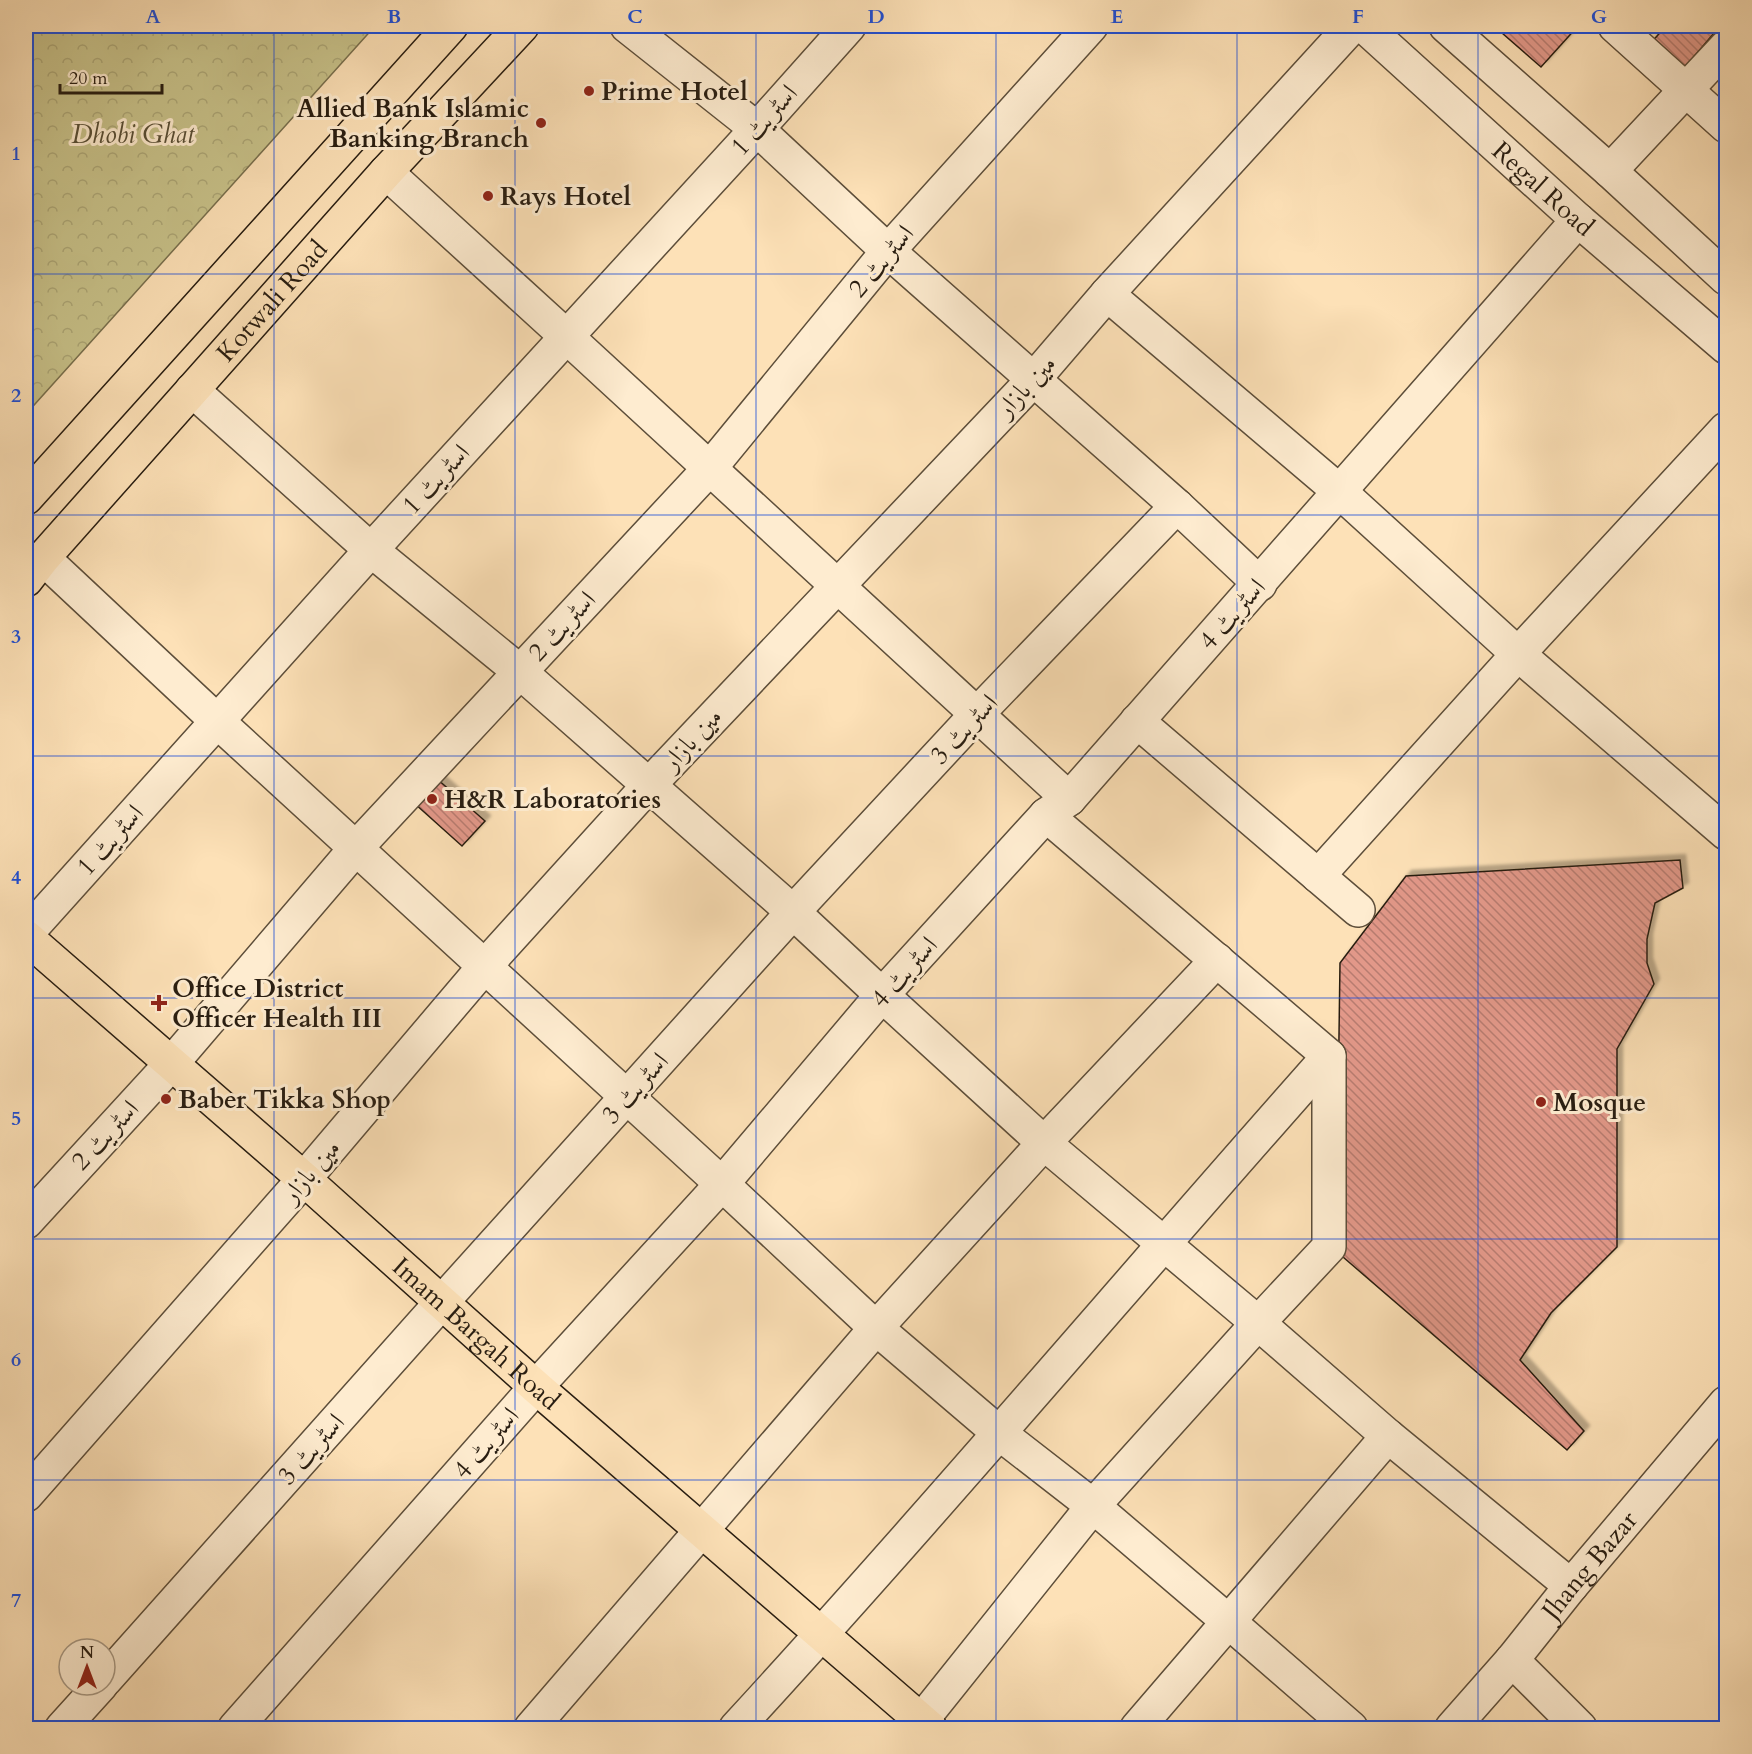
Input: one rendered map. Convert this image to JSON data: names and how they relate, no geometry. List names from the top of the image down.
{
  "streets": {
    "main road": ["Kotwali Road", "Imam Bargah Road"],
    "street": [
      "اسٹریٹ 1",
      "Regal Road",
      "اسٹریٹ 2",
      "مین بازار",
      "اسٹریٹ 4",
      "اسٹریٹ 3",
      "Jhang Bazar"
    ]
  },
  "crossings": [
    ["اسٹریٹ 1", "Imam Bargah Road"],
    ["Regal Road", "اسٹریٹ 4"],
    ["اسٹریٹ 2", "Imam Bargah Road"],
    ["مین بازار", "Imam Bargah Road"],
    ["اسٹریٹ 4", "Imam Bargah Road"],
    ["اسٹریٹ 3", "Imam Bargah Road"]
  ],
  "parks": ["Dhobi Ghat"],
  "places": {
    "other": [
      "Prime Hotel",
      "Allied Bank Islamic Banking Branch",
      "Rays Hotel",
      "H&R Laboratories",
      "Baber Tikka Shop",
      "Mosque"
    ],
    "health": ["Office District Officer Health III"]
  },
  "scale_bar": "20 m",
  "north": "top",
  "grid": {
    "columns": [
      "A",
      "B",
      "C",
      "D",
      "E",
      "F",
      "G"
    ],
    "rows": [
      "1",
      "2",
      "3",
      "4",
      "5",
      "6",
      "7"
    ]
  }
}
